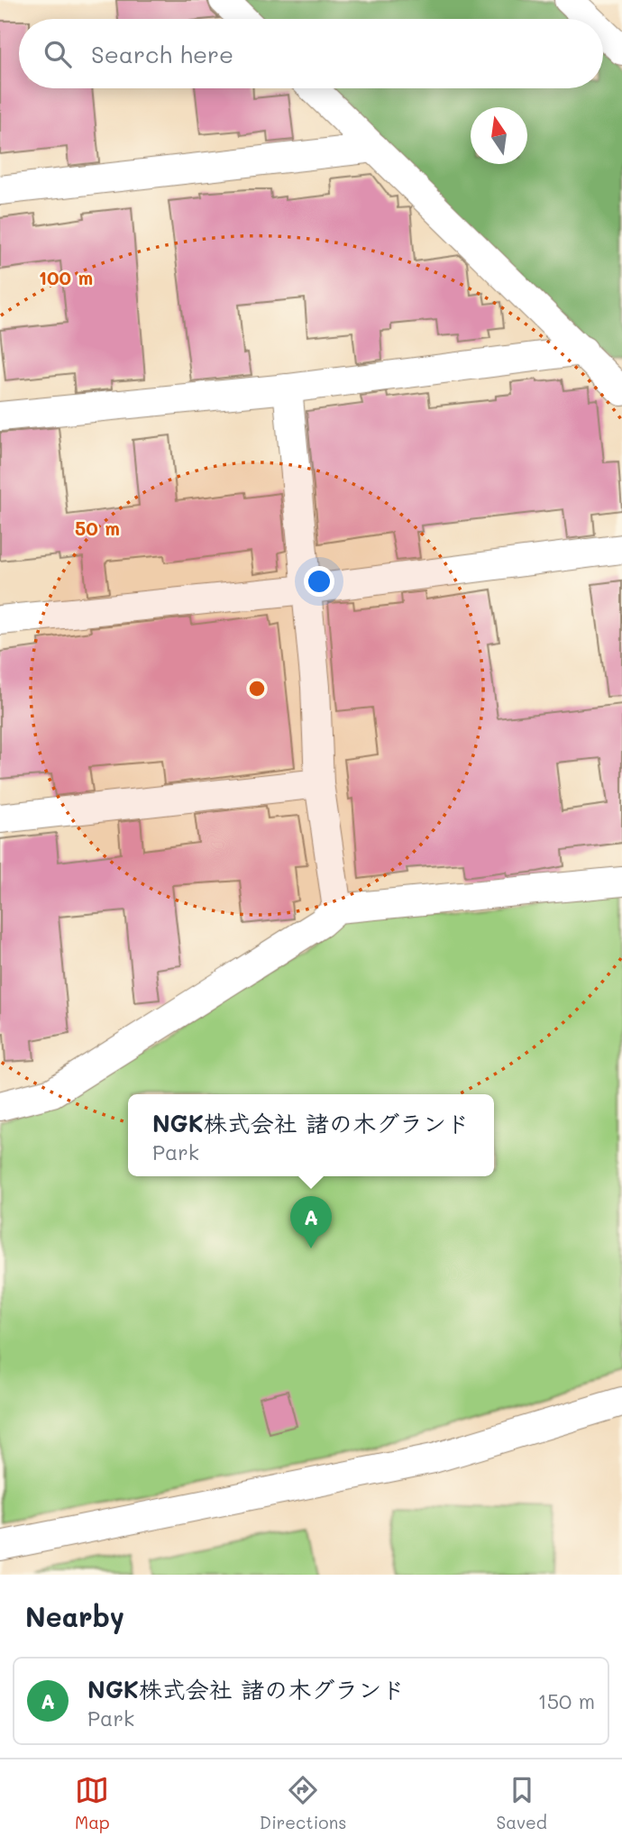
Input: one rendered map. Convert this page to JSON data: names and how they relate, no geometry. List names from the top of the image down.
{
  "north": "top",
  "page": {
    "search": "Search here",
    "popup": ["NGK株式会社 諸の木グランド", "Park"],
    "pins": "A",
    "heading": "Nearby",
    "list": [
      {
        "mark": "A",
        "name": "NGK株式会社 諸の木グランド",
        "note": "Park",
        "value": "150 m"
      }
    ],
    "nav": ["Map", "Directions", "Saved"]
  },
  "rings": ["100 m", "50 m"]
}
